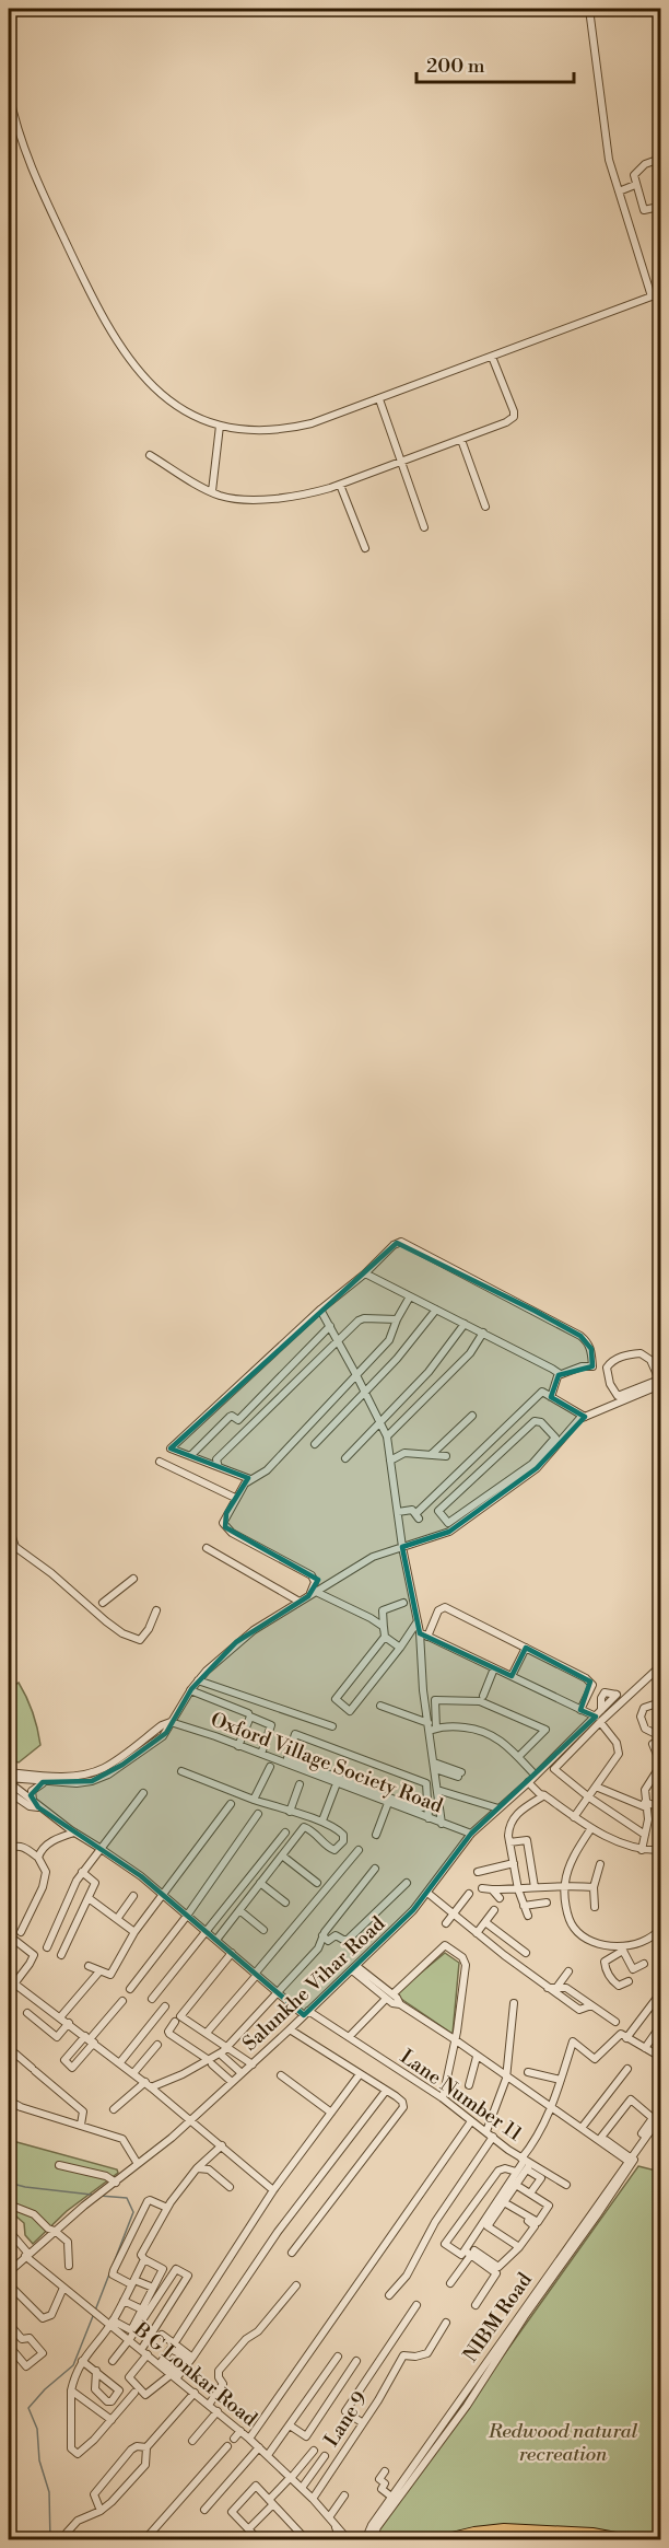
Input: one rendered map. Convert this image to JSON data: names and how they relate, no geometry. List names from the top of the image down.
{
  "streets": {
    "street": [
      "Oxford Village Society Road",
      "Salunkhe Vihar Road",
      "Lane Number 11",
      "NIBM Road",
      "B G Lonkar Road",
      "Lane 9"
    ]
  },
  "crossings": [
    ["Oxford Village Society Road", "Salunkhe Vihar Road"],
    ["Salunkhe Vihar Road", "Lane Number 11"],
    ["Salunkhe Vihar Road", "B G Lonkar Road"],
    ["B G Lonkar Road", "Lane 9"]
  ],
  "parks": ["Redwood natural recreation"],
  "scale_bar": "200 m"
}
